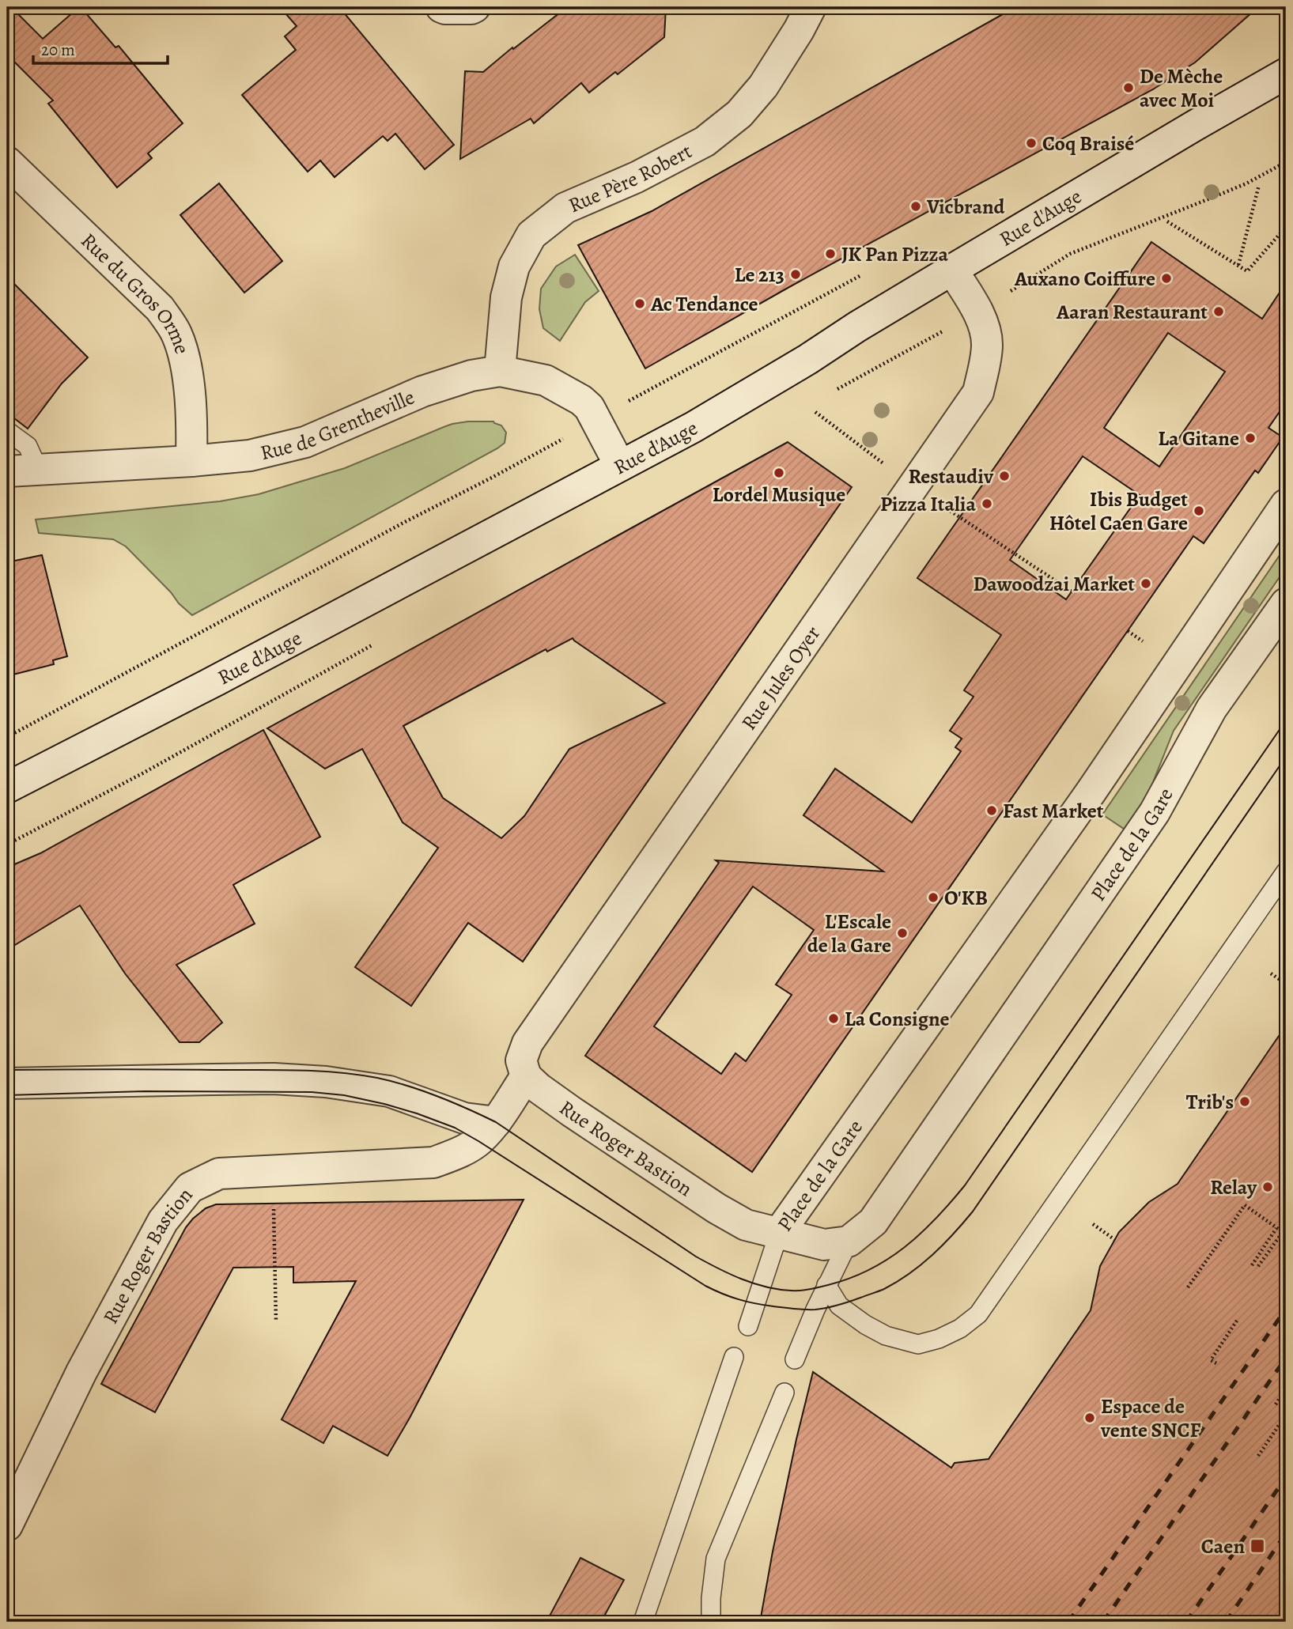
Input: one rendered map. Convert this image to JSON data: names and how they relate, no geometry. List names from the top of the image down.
{
  "streets": {
    "street": [
      "Rue Père Robert",
      "Rue d'Auge",
      "Rue du Gros Orme",
      "Rue de Grentheville",
      "Rue Jules Oyer",
      "Place de la Gare",
      "Rue Roger Bastion"
    ]
  },
  "crossings": [
    ["Rue Père Robert", "Rue de Grentheville"],
    ["Rue d'Auge", "Rue de Grentheville"],
    ["Rue d'Auge", "Rue Jules Oyer"],
    ["Rue du Gros Orme", "Rue de Grentheville"],
    ["Rue Jules Oyer", "Rue Roger Bastion"],
    ["Place de la Gare", "Rue Roger Bastion"]
  ],
  "places": {
    "other": [
      "De Mèche avec Moi",
      "Coq Braisé",
      "Vicbrand",
      "JK Pan Pizza",
      "Le 213",
      "Auxano Coiffure",
      "Ac Tendance",
      "Aaran Restaurant",
      "La Gitane",
      "Lordel Musique",
      "Restaudiv",
      "Pizza Italia",
      "Ibis Budget Hôtel Caen Gare",
      "Dawoodzai Market",
      "Fast Market",
      "O'KB",
      "L'Escale de la Gare",
      "La Consigne",
      "Trib's",
      "Relay",
      "Espace de vente SNCF"
    ],
    "transit": ["Caen"]
  },
  "scale_bar": "20 m"
}
